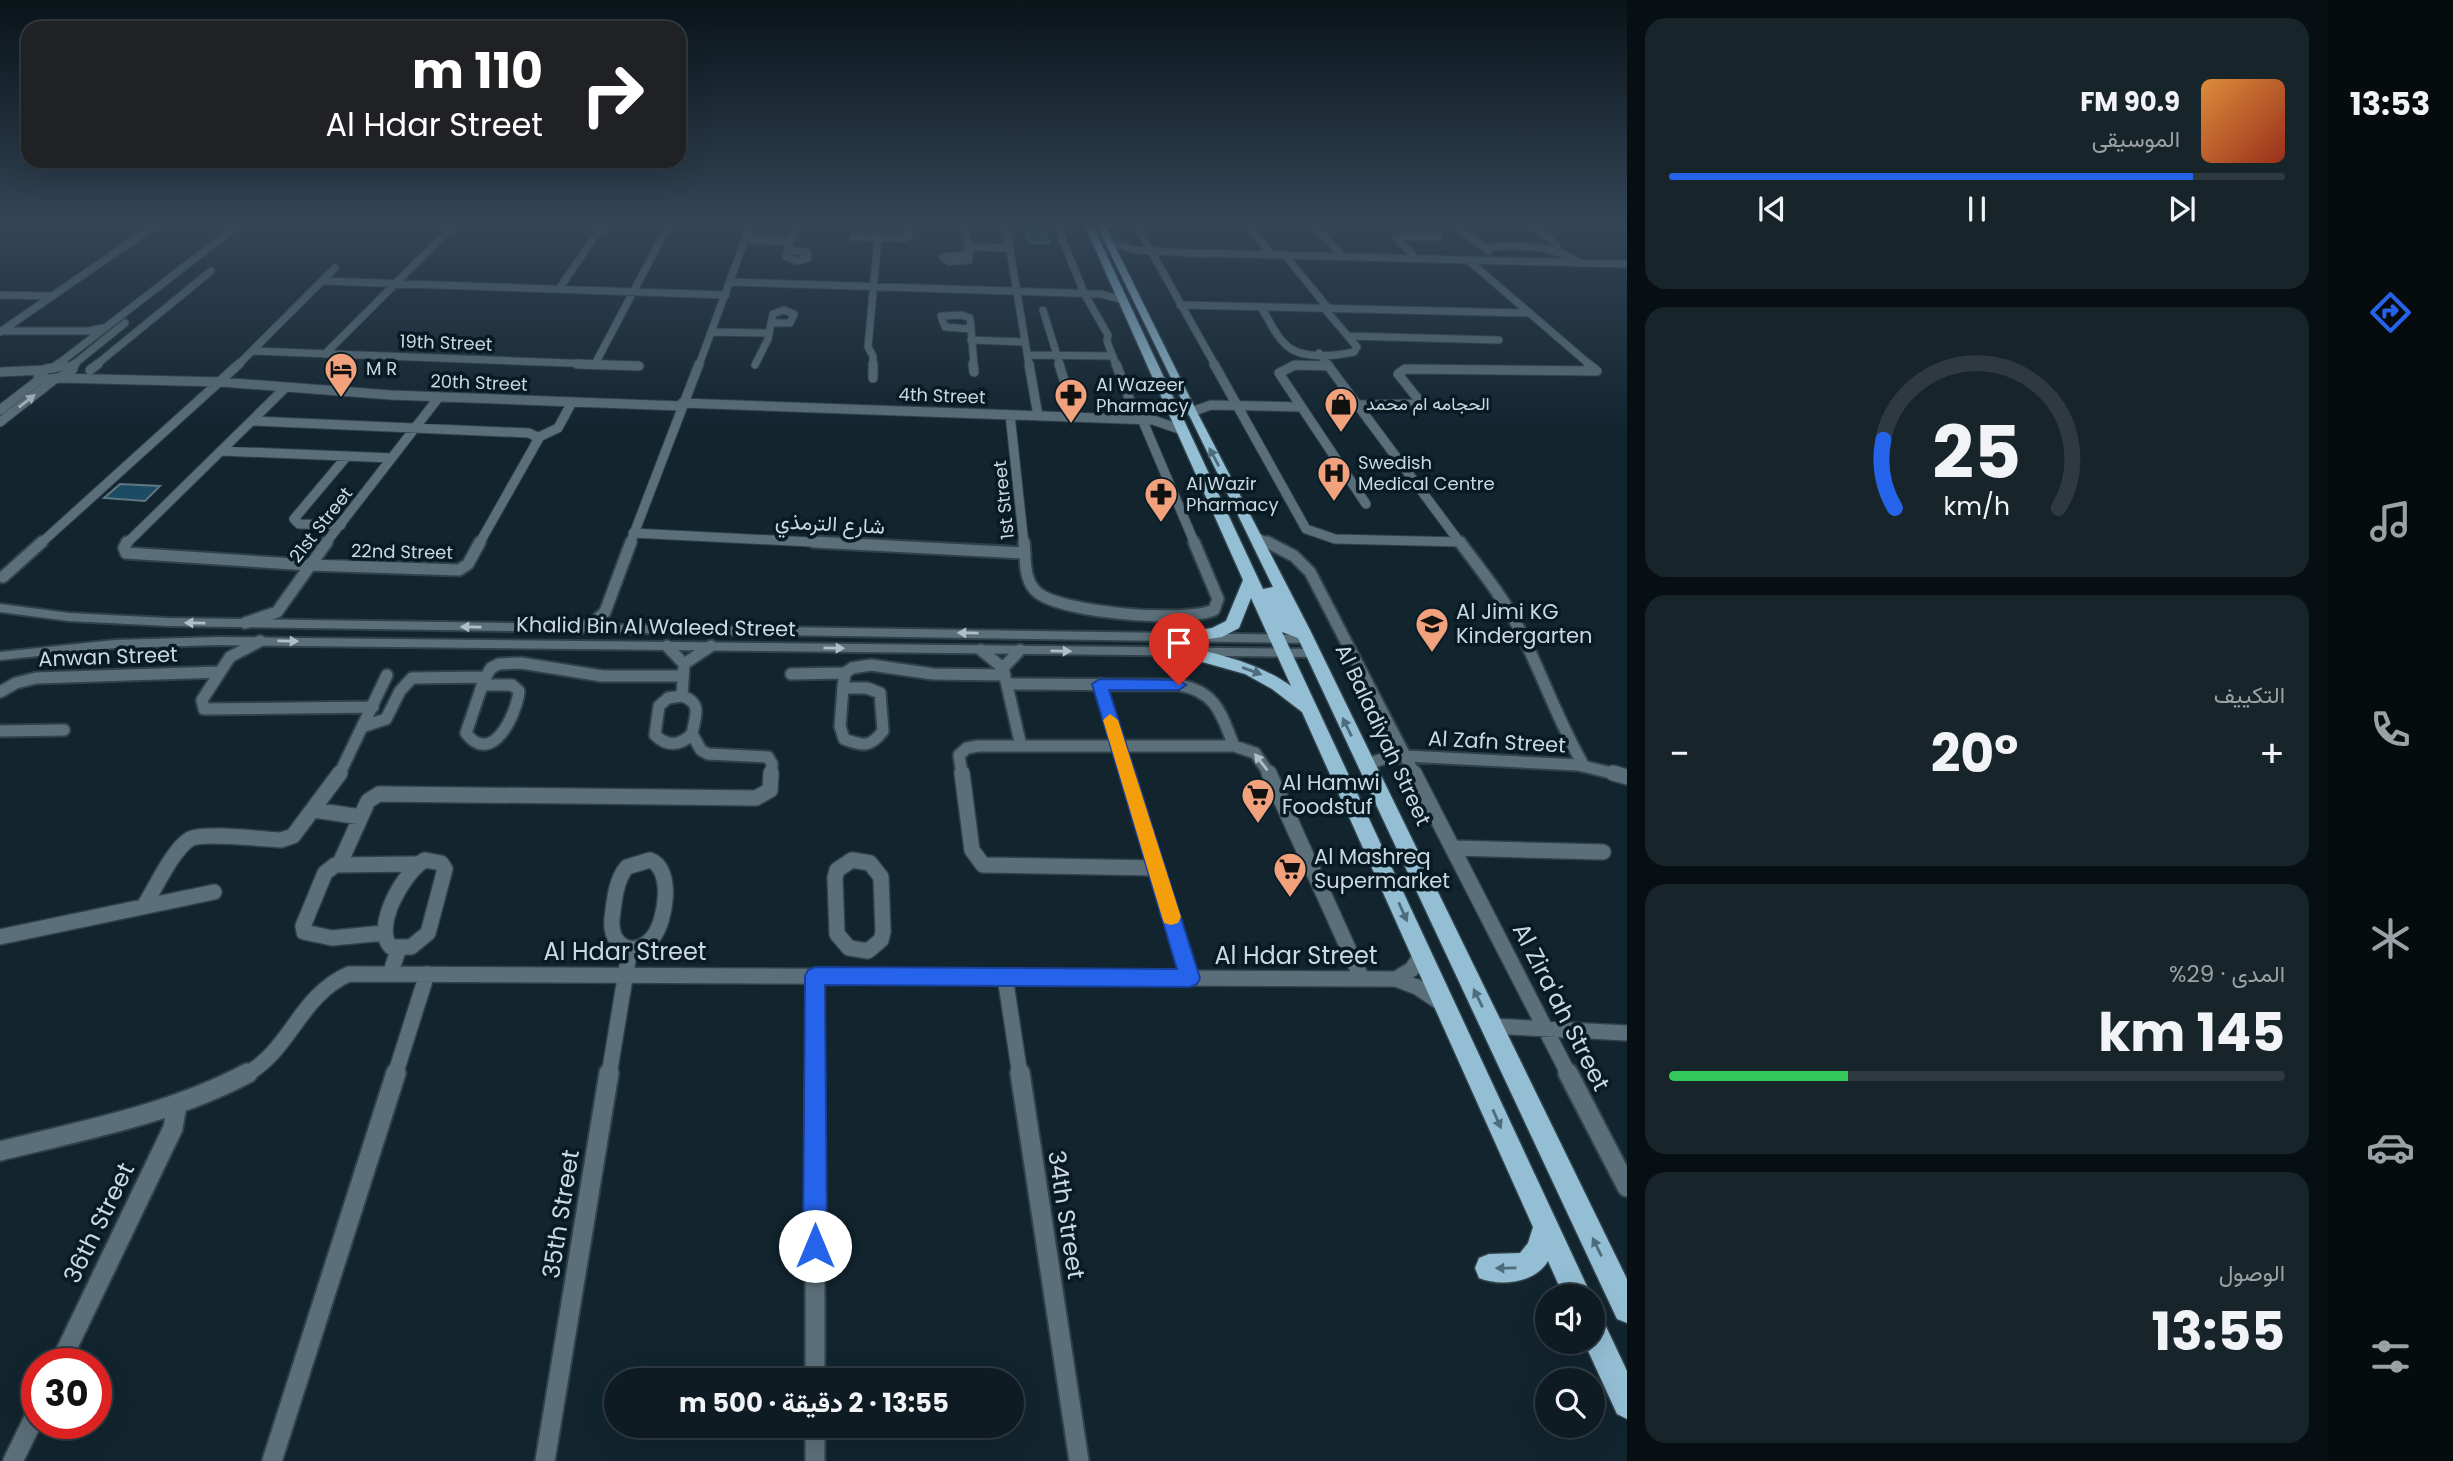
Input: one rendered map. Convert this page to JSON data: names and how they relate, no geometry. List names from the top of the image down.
{
  "streets": {
    "main road": ["Al Baladiyah Street"],
    "street": [
      "19th Street",
      "20th Street",
      "4th Street",
      "1st Street",
      "شارع الترمذي",
      "21st Street",
      "22nd Street",
      "Khalid Bin Al Waleed Street",
      "Anwan Street",
      "Al Zafn Street",
      "Al Hdar Street",
      "Al Zira'ah Street",
      "35th Street",
      "34th Street",
      "36th Street"
    ]
  },
  "crossings": [
    ["20th Street", "4th Street"],
    ["20th Street", "21st Street"],
    ["20th Street", "22nd Street"],
    ["4th Street", "1st Street"],
    ["4th Street", "Al Baladiyah Street"],
    ["1st Street", "شارع الترمذي"],
    ["21st Street", "22nd Street"],
    ["Khalid Bin Al Waleed Street", "Al Baladiyah Street"],
    ["Al Baladiyah Street", "Al Zafn Street"],
    ["Al Baladiyah Street", "Al Hdar Street"],
    ["Al Baladiyah Street", "Al Zira'ah Street"],
    ["Al Zafn Street", "Al Zira'ah Street"],
    ["Al Hdar Street", "35th Street"],
    ["Al Hdar Street", "34th Street"],
    ["Al Hdar Street", "36th Street"]
  ],
  "places": {
    "hotel": ["M R"],
    "pharmacy": ["Al Wazeer Pharmacy", "Al Wazir Pharmacy"],
    "shop": ["الحجامه ام محمد"],
    "hospital": ["Swedish Medical Centre"],
    "school or university": ["Al Jimi KG Kindergarten"],
    "supermarket": ["Al Hamwi Foodstuf", "Al Mashreq Supermarket"]
  },
  "page": {
    "tabs": "13:53",
    "turn": ["110 m", "Al Hdar Street"],
    "song": ["90.9 FM", "الموسيقى"],
    "tile": [
      "التكييف",
      ["المدى · 29%", "145 km"],
      ["الوصول", "13:55"]
    ],
    "heat": ["−", "20°", "+"],
    "limit": "30",
    "trip": "13:55 · 2 دقيقة · 500 m",
    "gauge": ["25", "km/h"]
  }
}
